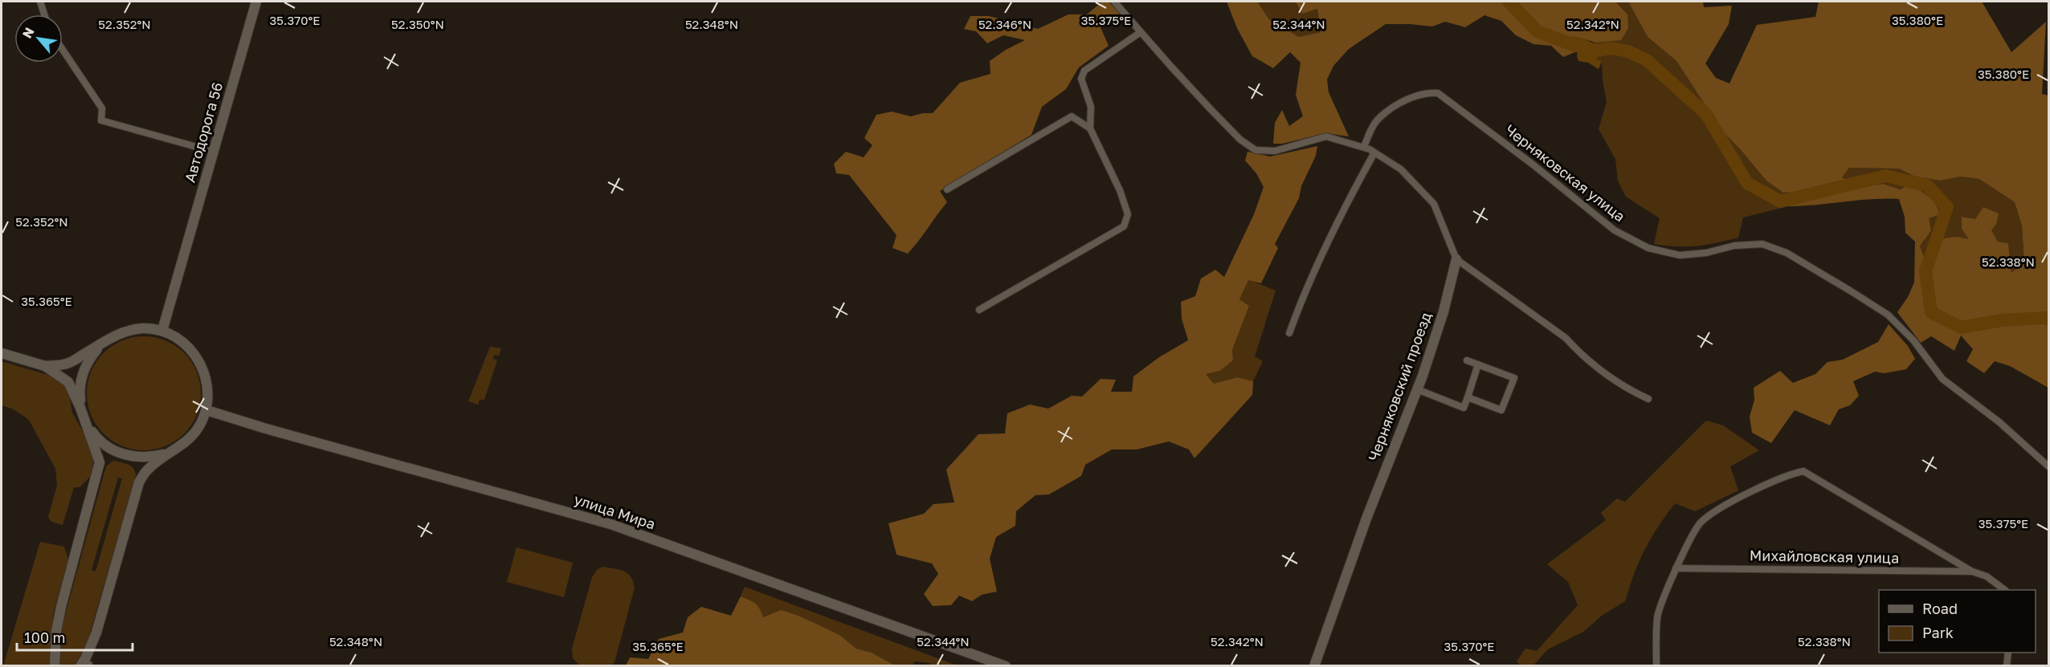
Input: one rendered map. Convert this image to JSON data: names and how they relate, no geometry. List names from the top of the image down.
{
  "streets": {
    "main road": ["Автодорога 56", "Черняковский проезд", "улица Мира"],
    "street": ["Черняковская улица", "Михайловская улица"]
  },
  "crossings": [
    ["Автодорога 56", "улица Мира"]
  ],
  "legend": ["Road", "Park"],
  "scale_bar": "100 m",
  "north": "top left",
  "coordinates": [
    "35.380°E",
    "35.370°E",
    "35.375°E",
    "52.342°N",
    "52.352°N",
    "52.350°N",
    "52.348°N",
    "52.346°N",
    "52.344°N",
    "52.338°N",
    "35.365°E"
  ]
}
